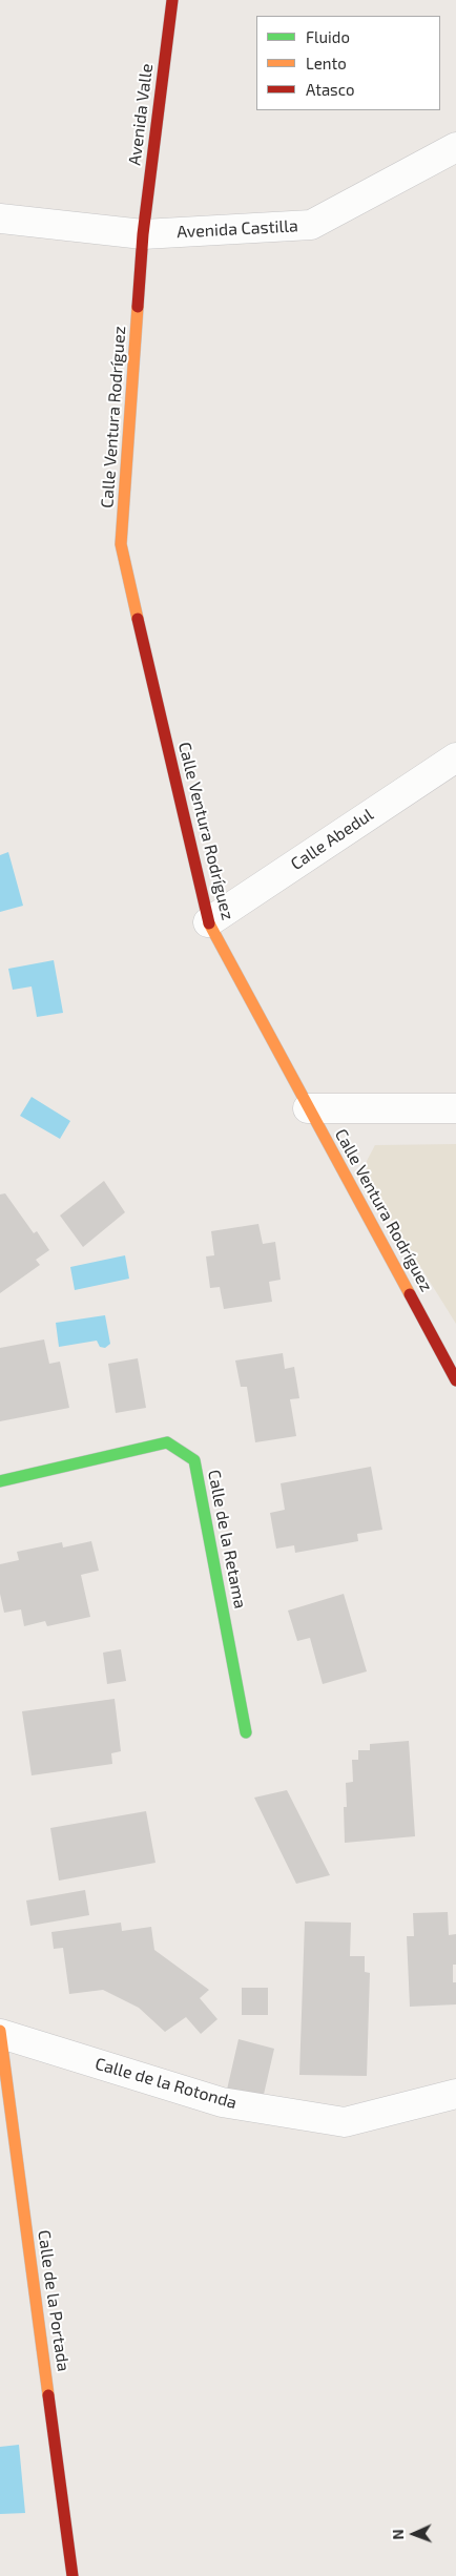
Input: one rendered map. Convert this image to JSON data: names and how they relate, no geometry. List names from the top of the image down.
{
  "streets": {
    "street": [
      "Avenida Valle",
      "Avenida Castilla",
      "Calle Ventura Rodríguez",
      "Calle Abedul",
      "Calle de la Retama",
      "Calle de la Rotonda",
      "Calle de la Portada"
    ]
  },
  "crossings": [
    ["Avenida Valle", "Avenida Castilla"],
    ["Avenida Valle", "Calle Ventura Rodríguez"],
    ["Avenida Castilla", "Calle Ventura Rodríguez"],
    ["Calle Ventura Rodríguez", "Calle Abedul"],
    ["Calle de la Rotonda", "Calle de la Portada"]
  ],
  "legend": ["Fluido", "Lento", "Atasco"],
  "north": "left"
}
